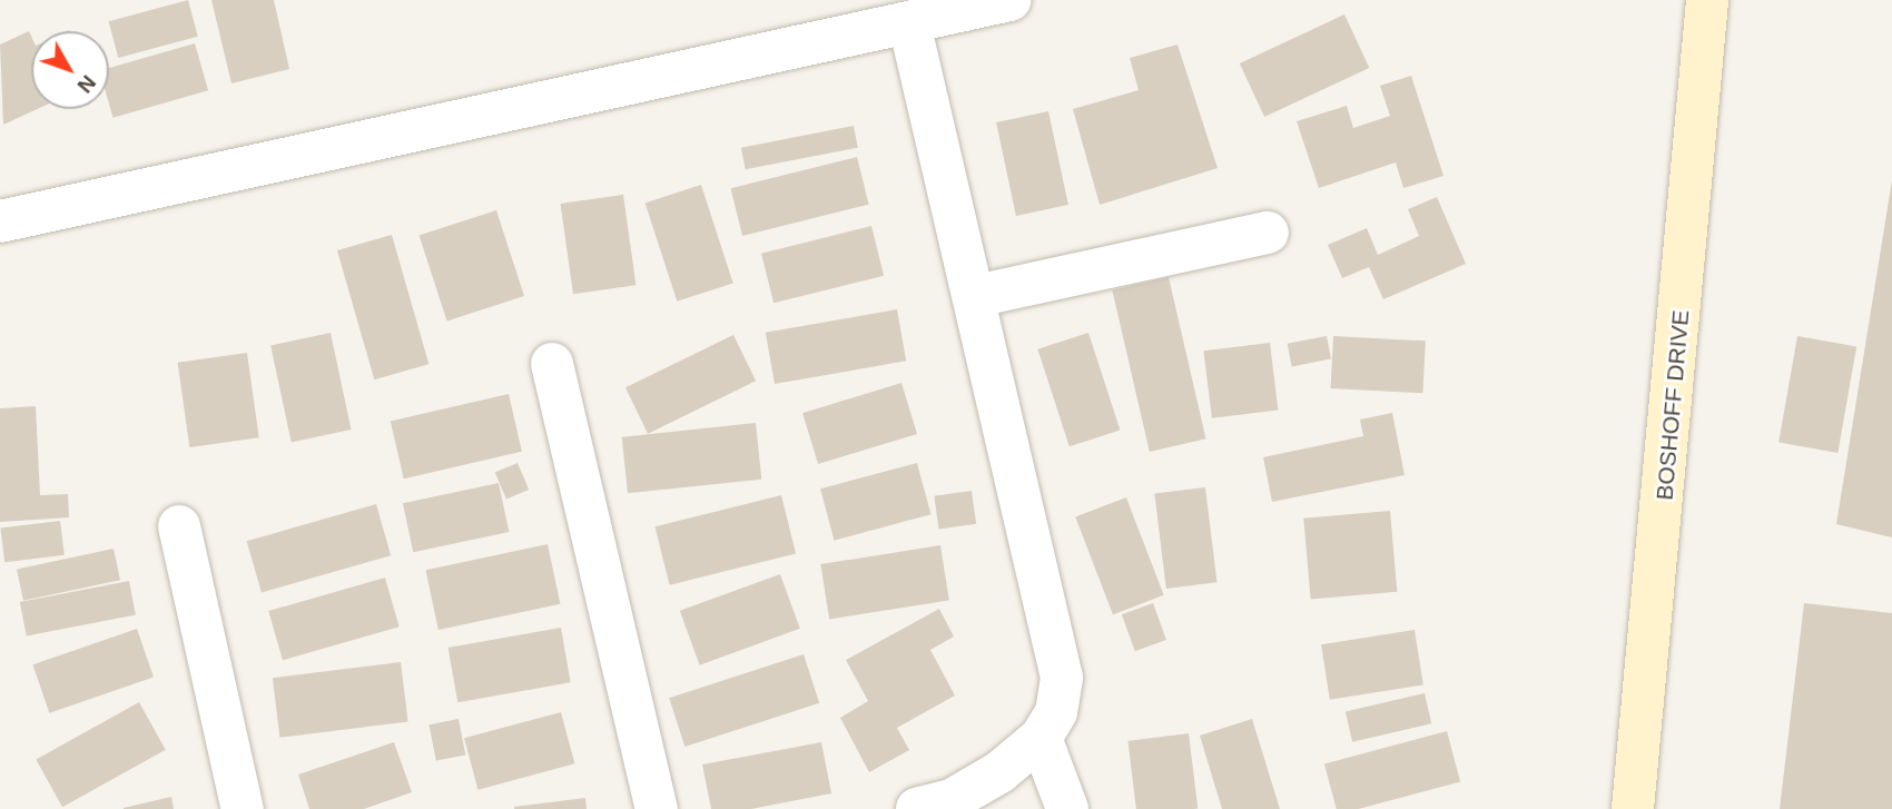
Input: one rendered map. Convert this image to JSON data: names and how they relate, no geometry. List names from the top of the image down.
{
  "streets": {
    "main road": ["BOSHOFF DRIVE"]
  },
  "north": "bottom right"
}
